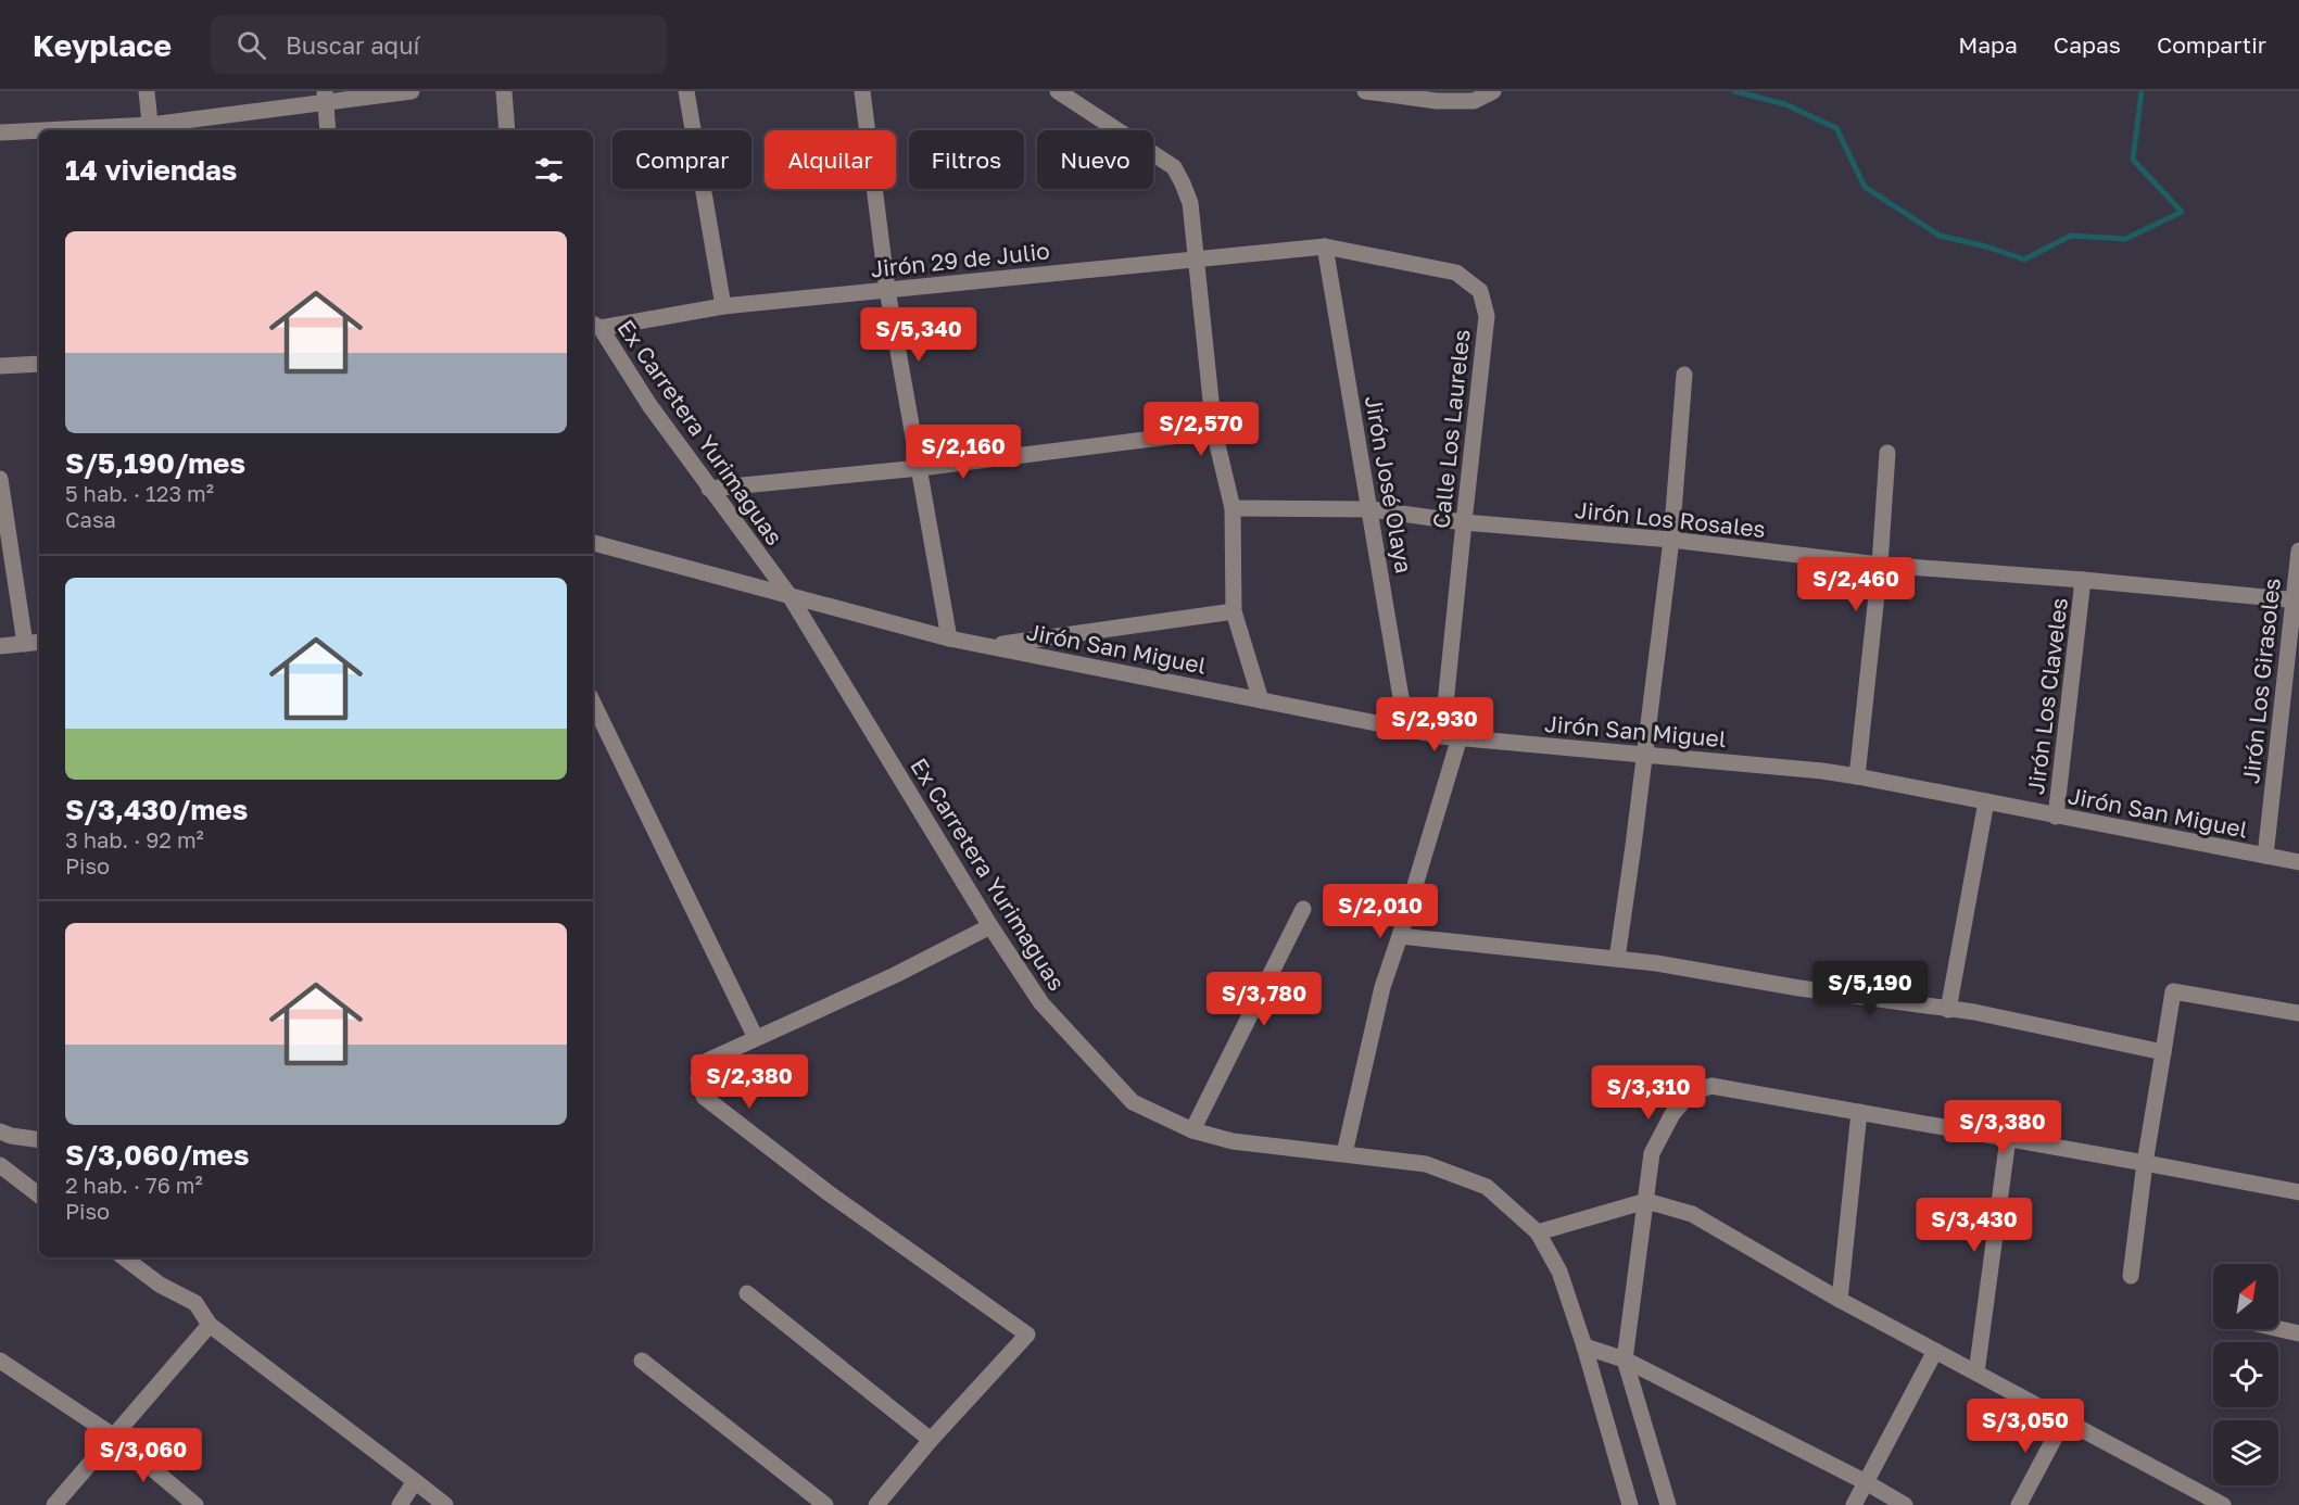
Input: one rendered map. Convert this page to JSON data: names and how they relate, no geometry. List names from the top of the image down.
{
  "streets": {
    "street": [
      "Jirón 29 de Julio",
      "Calle Los Laureles",
      "Ex Carretera Yurimaguas",
      "Jirón José Olaya",
      "Jirón Los Rosales",
      "Jirón San Miguel",
      "Jirón Los Girasoles",
      "Jirón Los Claveles"
    ]
  },
  "crossings": [
    ["Jirón 29 de Julio", "Calle Los Laureles"],
    ["Jirón 29 de Julio", "Ex Carretera Yurimaguas"],
    ["Jirón 29 de Julio", "Jirón José Olaya"],
    ["Calle Los Laureles", "Jirón José Olaya"],
    ["Calle Los Laureles", "Jirón Los Rosales"],
    ["Calle Los Laureles", "Jirón San Miguel"],
    ["Ex Carretera Yurimaguas", "Jirón San Miguel"],
    ["Jirón José Olaya", "Jirón Los Rosales"],
    ["Jirón José Olaya", "Jirón San Miguel"],
    ["Jirón Los Rosales", "Jirón Los Girasoles"],
    ["Jirón Los Rosales", "Jirón Los Claveles"],
    ["Jirón San Miguel", "Jirón Los Girasoles"],
    ["Jirón San Miguel", "Jirón Los Claveles"]
  ],
  "north": "top right",
  "page": {
    "header": "Keyplace",
    "search": "Buscar aquí",
    "nav": ["Mapa", "Capas", "Compartir"],
    "chip": [
      "Comprar",
      "Alquilar",
      "Filtros",
      "Nuevo"
    ],
    "heading": "14 viviendas",
    "list": [
      {
        "name": "S/5,190/mes",
        "note": "5 hab. · 123 m² · Casa"
      },
      {
        "name": "S/3,430/mes",
        "note": "3 hab. · 92 m² · Piso"
      },
      {
        "name": "S/3,060/mes",
        "note": "2 hab. · 76 m² · Piso"
      }
    ],
    "price": [
      "S/5,340",
      "S/2,570",
      "S/2,160",
      "S/2,460",
      "S/2,930",
      "S/2,010",
      "S/5,190",
      "S/3,780",
      "S/2,380",
      "S/3,310",
      "S/3,380",
      "S/3,430",
      "S/3,050",
      "S/3,060"
    ]
  }
}
